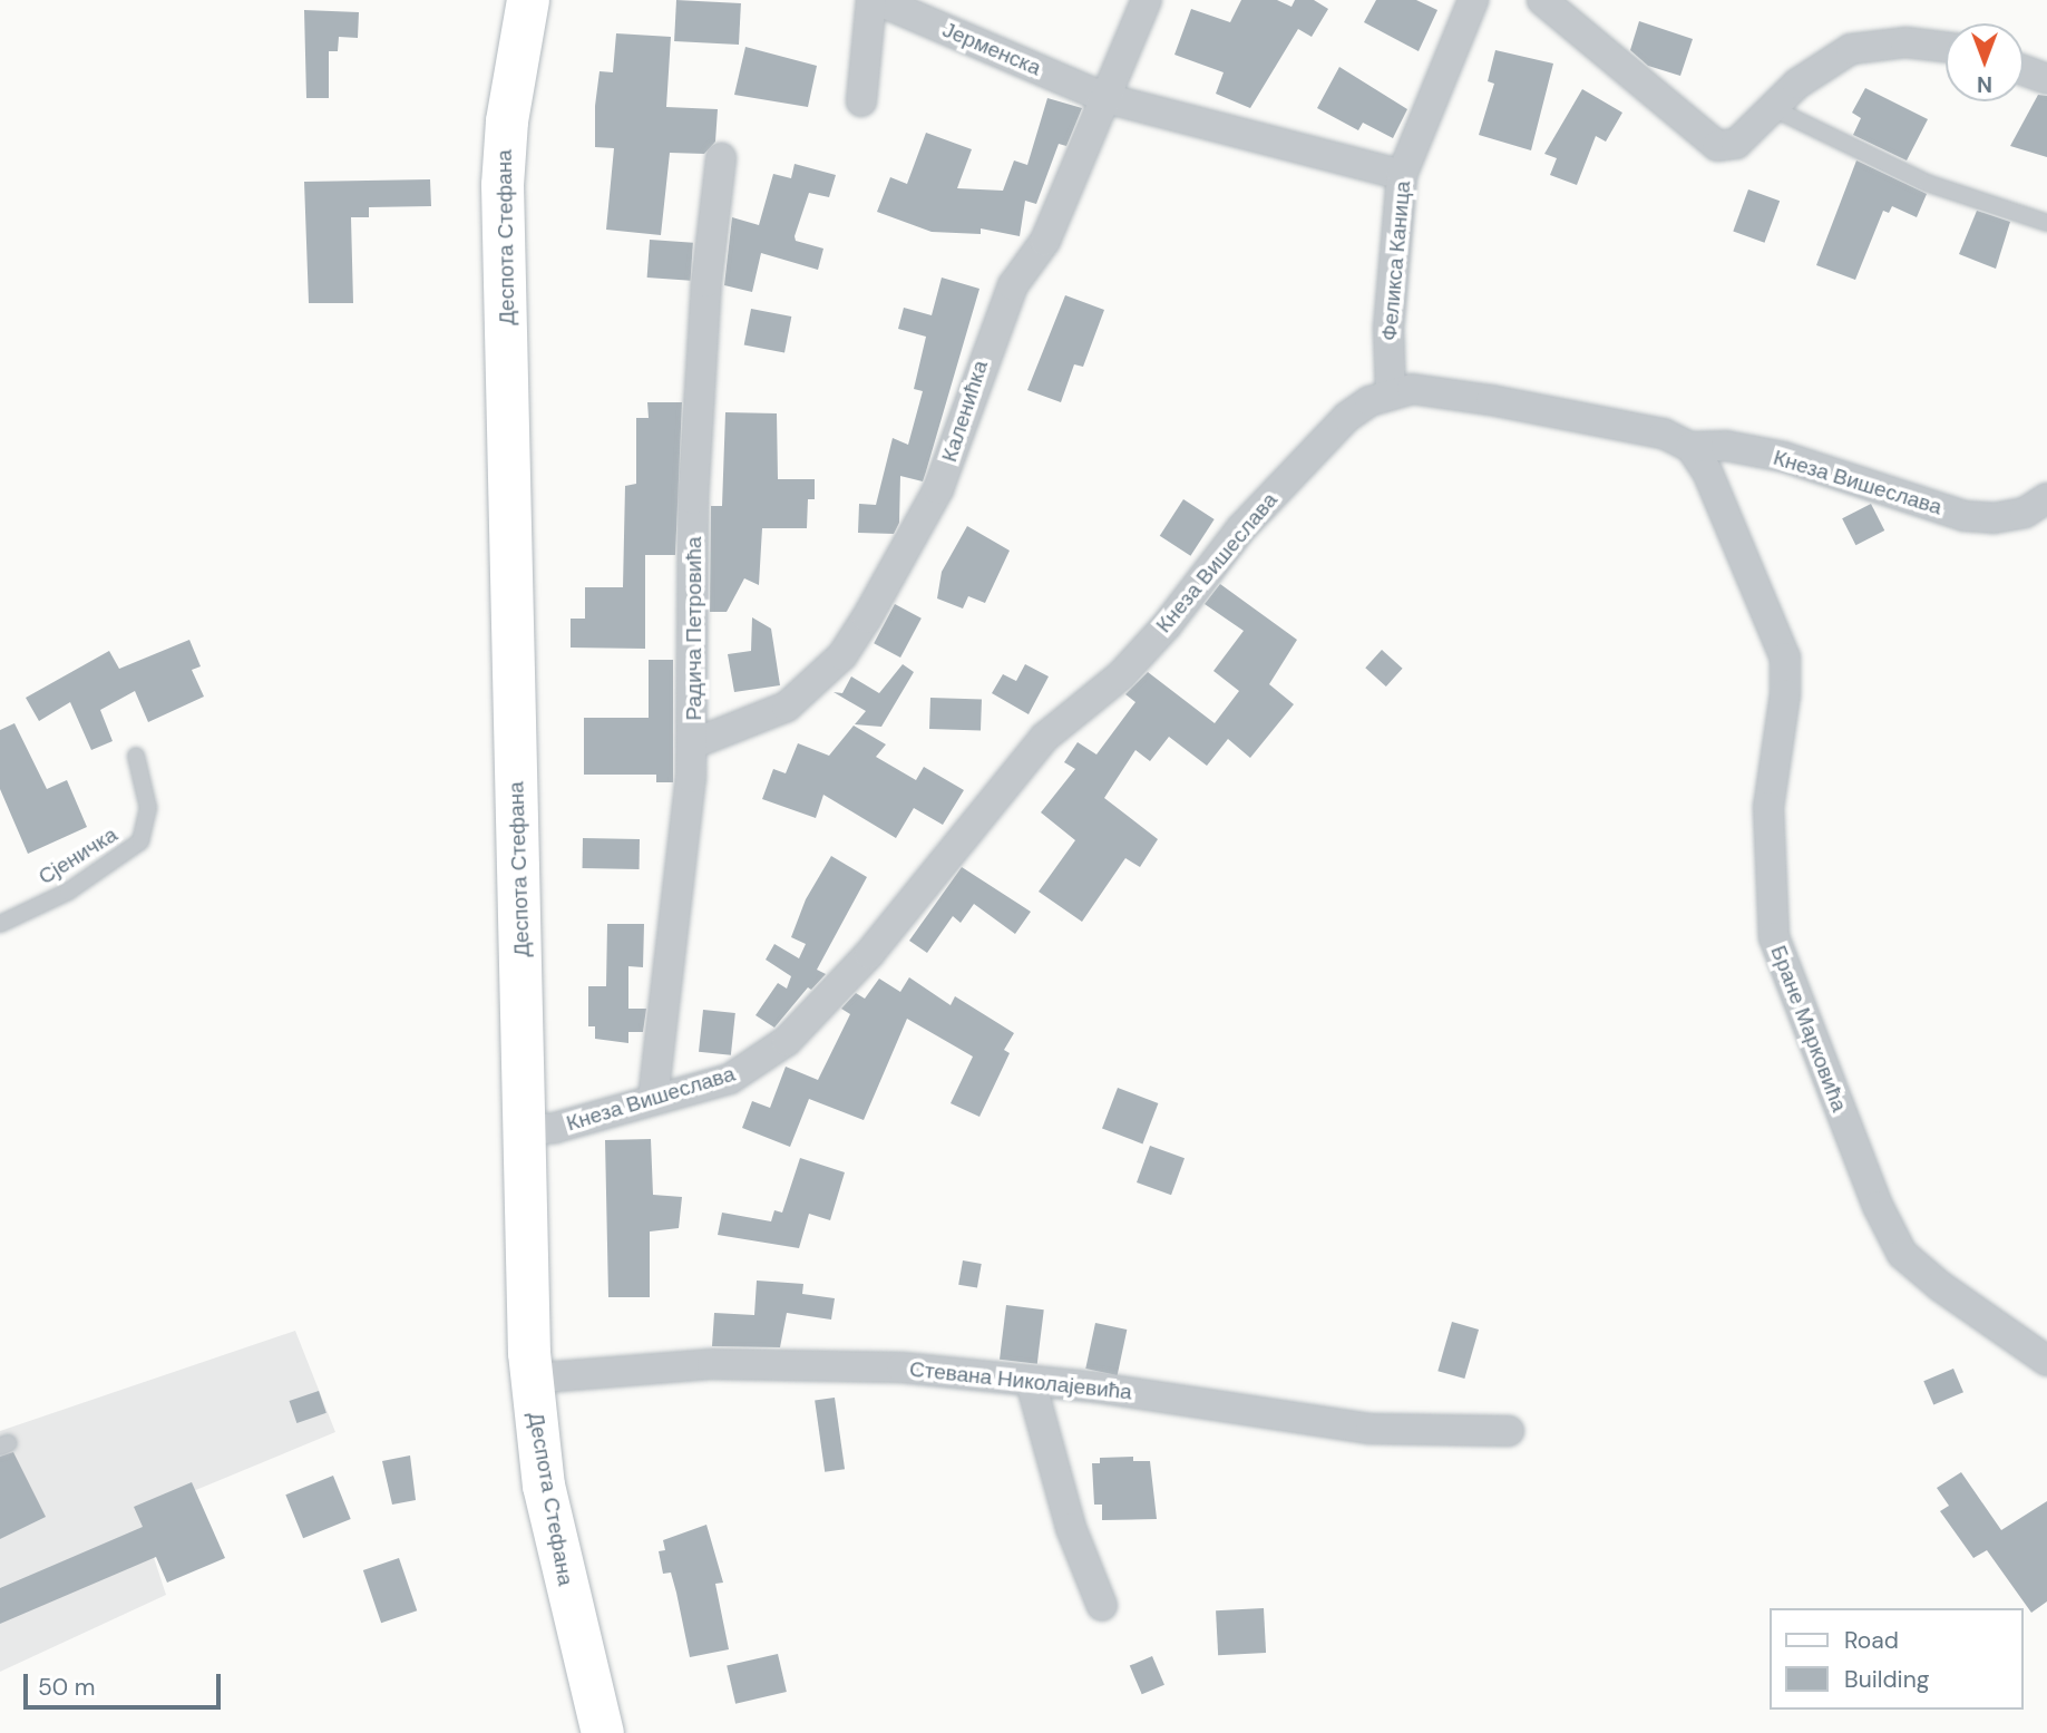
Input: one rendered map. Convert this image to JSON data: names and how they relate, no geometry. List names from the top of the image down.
{
  "streets": {
    "main road": ["Деспота Стефана"],
    "street": [
      "Јерменска",
      "Феликса Каница",
      "Каленићка",
      "Кнеза Вишеслава",
      "Радича Петровића",
      "Бране Марковића",
      "Стевана Николајевића"
    ],
    "lane": ["Сјеничка"]
  },
  "crossings": [
    ["Јерменска", "Феликса Каница"],
    ["Јерменска", "Каленићка"],
    ["Деспота Стефана", "Кнеза Вишеслава"],
    ["Деспота Стефана", "Стевана Николајевића"],
    ["Феликса Каница", "Кнеза Вишеслава"],
    ["Каленићка", "Радича Петровића"],
    ["Кнеза Вишеслава", "Радича Петровића"],
    ["Кнеза Вишеслава", "Бране Марковића"]
  ],
  "legend": ["Road", "Building"],
  "scale_bar": "50 m",
  "north": "bottom"
}
